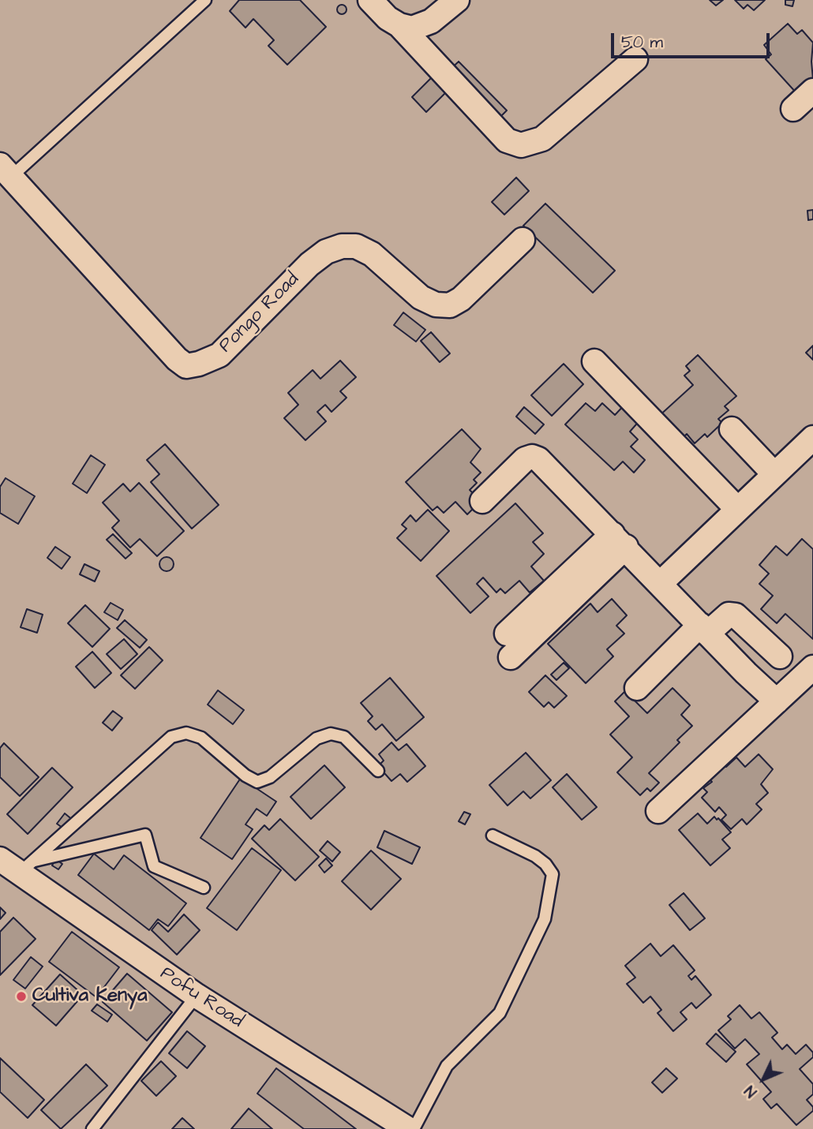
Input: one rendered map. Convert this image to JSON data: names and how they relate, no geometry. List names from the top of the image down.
{
  "streets": {
    "street": ["Pongo Road", "Pofu Road"]
  },
  "places": ["Cultiva Kenya"],
  "scale_bar": "50 m",
  "north": "bottom left"
}
